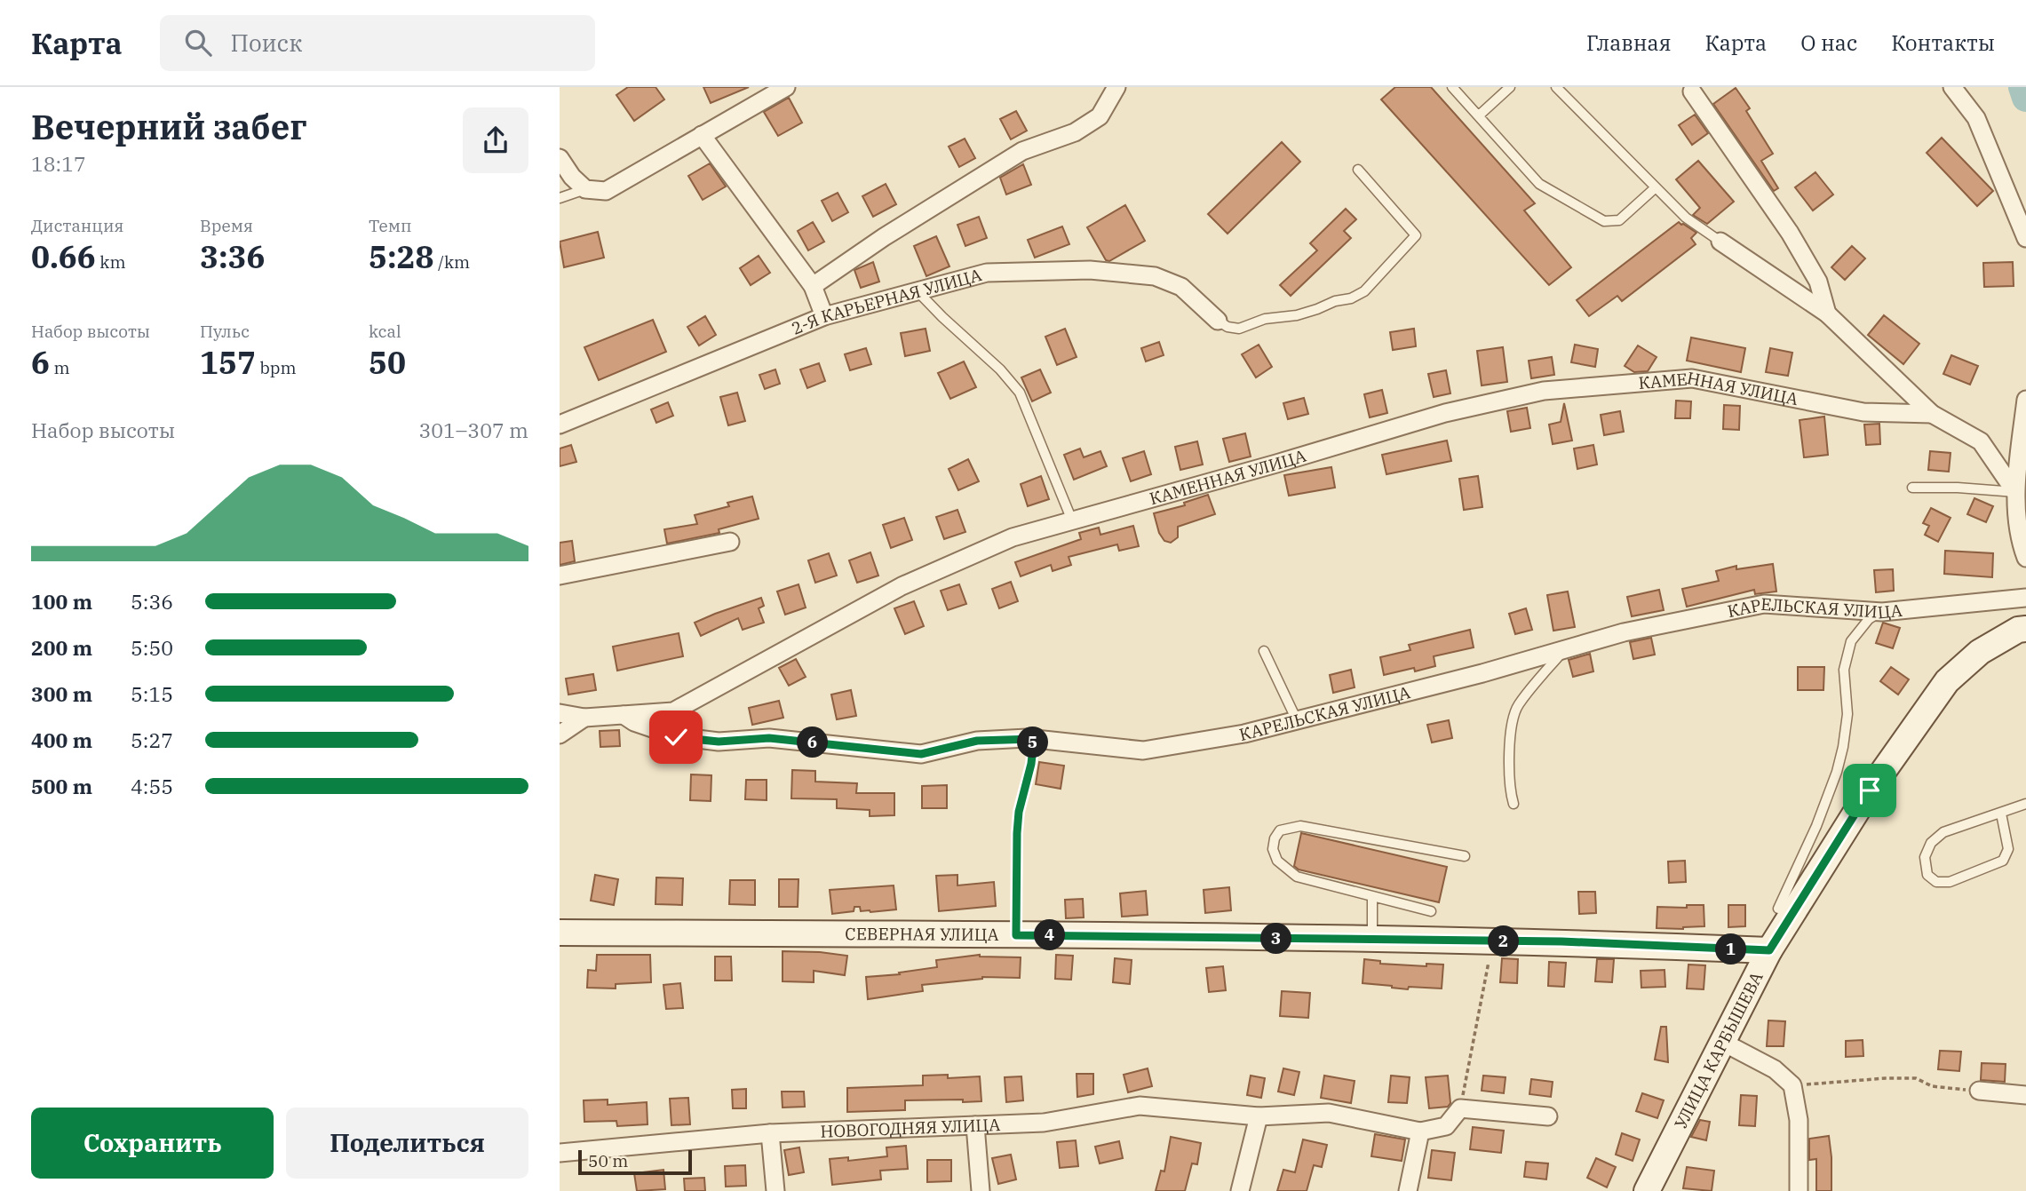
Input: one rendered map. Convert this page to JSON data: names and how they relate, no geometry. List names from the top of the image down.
{
  "streets": {
    "main road": ["СЕВЕРНАЯ УЛИЦА", "УЛИЦА КАРБЫШЕВА"],
    "street": [
      "2-Я КАРЬЕРНАЯ УЛИЦА",
      "КАМЕННАЯ УЛИЦА",
      "КАРЕЛЬСКАЯ УЛИЦА",
      "НОВОГОДНЯЯ УЛИЦА"
    ]
  },
  "crossings": [
    ["КАМЕННАЯ УЛИЦА", "КАРЕЛЬСКАЯ УЛИЦА"],
    ["СЕВЕРНАЯ УЛИЦА", "УЛИЦА КАРБЫШЕВА"]
  ],
  "scale_bar": "50 m",
  "page": {
    "header": "Карта",
    "search": "Поиск",
    "nav": [
      "Главная",
      "Карта",
      "О нас",
      "Контакты"
    ],
    "heading": ["Вечерний забег", "18:17"],
    "stats": [
      ["Дистанция", "0.66 km"],
      ["Время", "3:36"],
      ["Темп", "5:28 /km"],
      ["Набор высоты", "6 m"],
      ["Пульс", "157 bpm"],
      ["kcal", "50"]
    ],
    "chart": ["Набор высоты", "301–307 m"],
    "list": [
      {
        "name": "100 m",
        "note": "5:36"
      },
      {
        "name": "200 m",
        "note": "5:50"
      },
      {
        "name": "300 m",
        "note": "5:15"
      },
      {
        "name": "400 m",
        "note": "5:27"
      },
      {
        "name": "500 m",
        "note": "4:55"
      }
    ],
    "pins": [
      "5",
      "6",
      "4",
      "3",
      "2",
      "1"
    ],
    "buttons": ["Сохранить", "Поделиться"],
    "scale": "50 m"
  }
}
